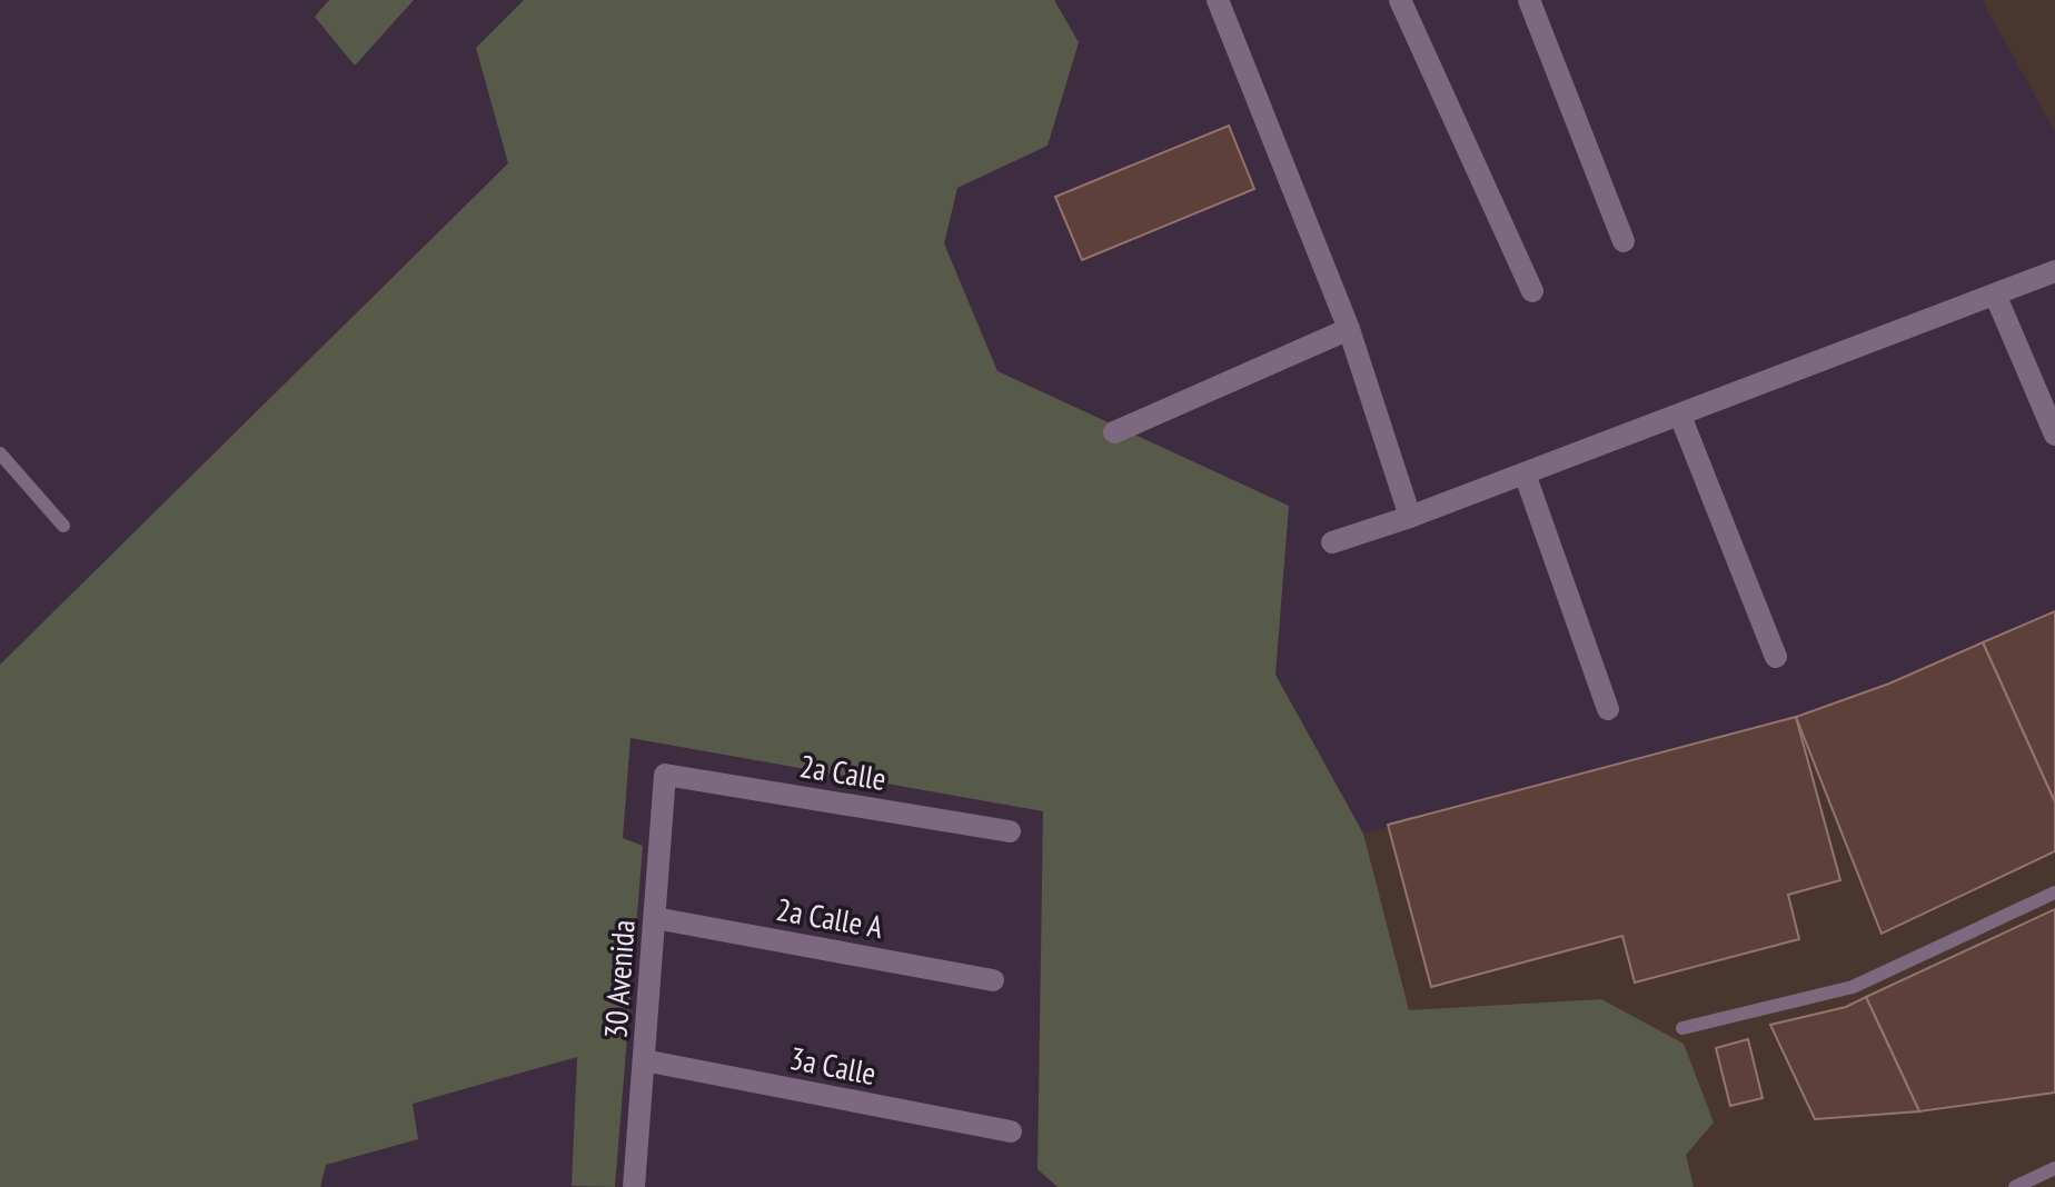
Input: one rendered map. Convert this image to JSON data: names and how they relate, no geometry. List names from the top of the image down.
{
  "streets": {
    "street": [
      "2a Calle",
      "2a Calle A",
      "30 Avenida",
      "3a Calle"
    ]
  },
  "crossings": [
    ["2a Calle", "30 Avenida"],
    ["2a Calle A", "30 Avenida"],
    ["30 Avenida", "3a Calle"]
  ]
}
